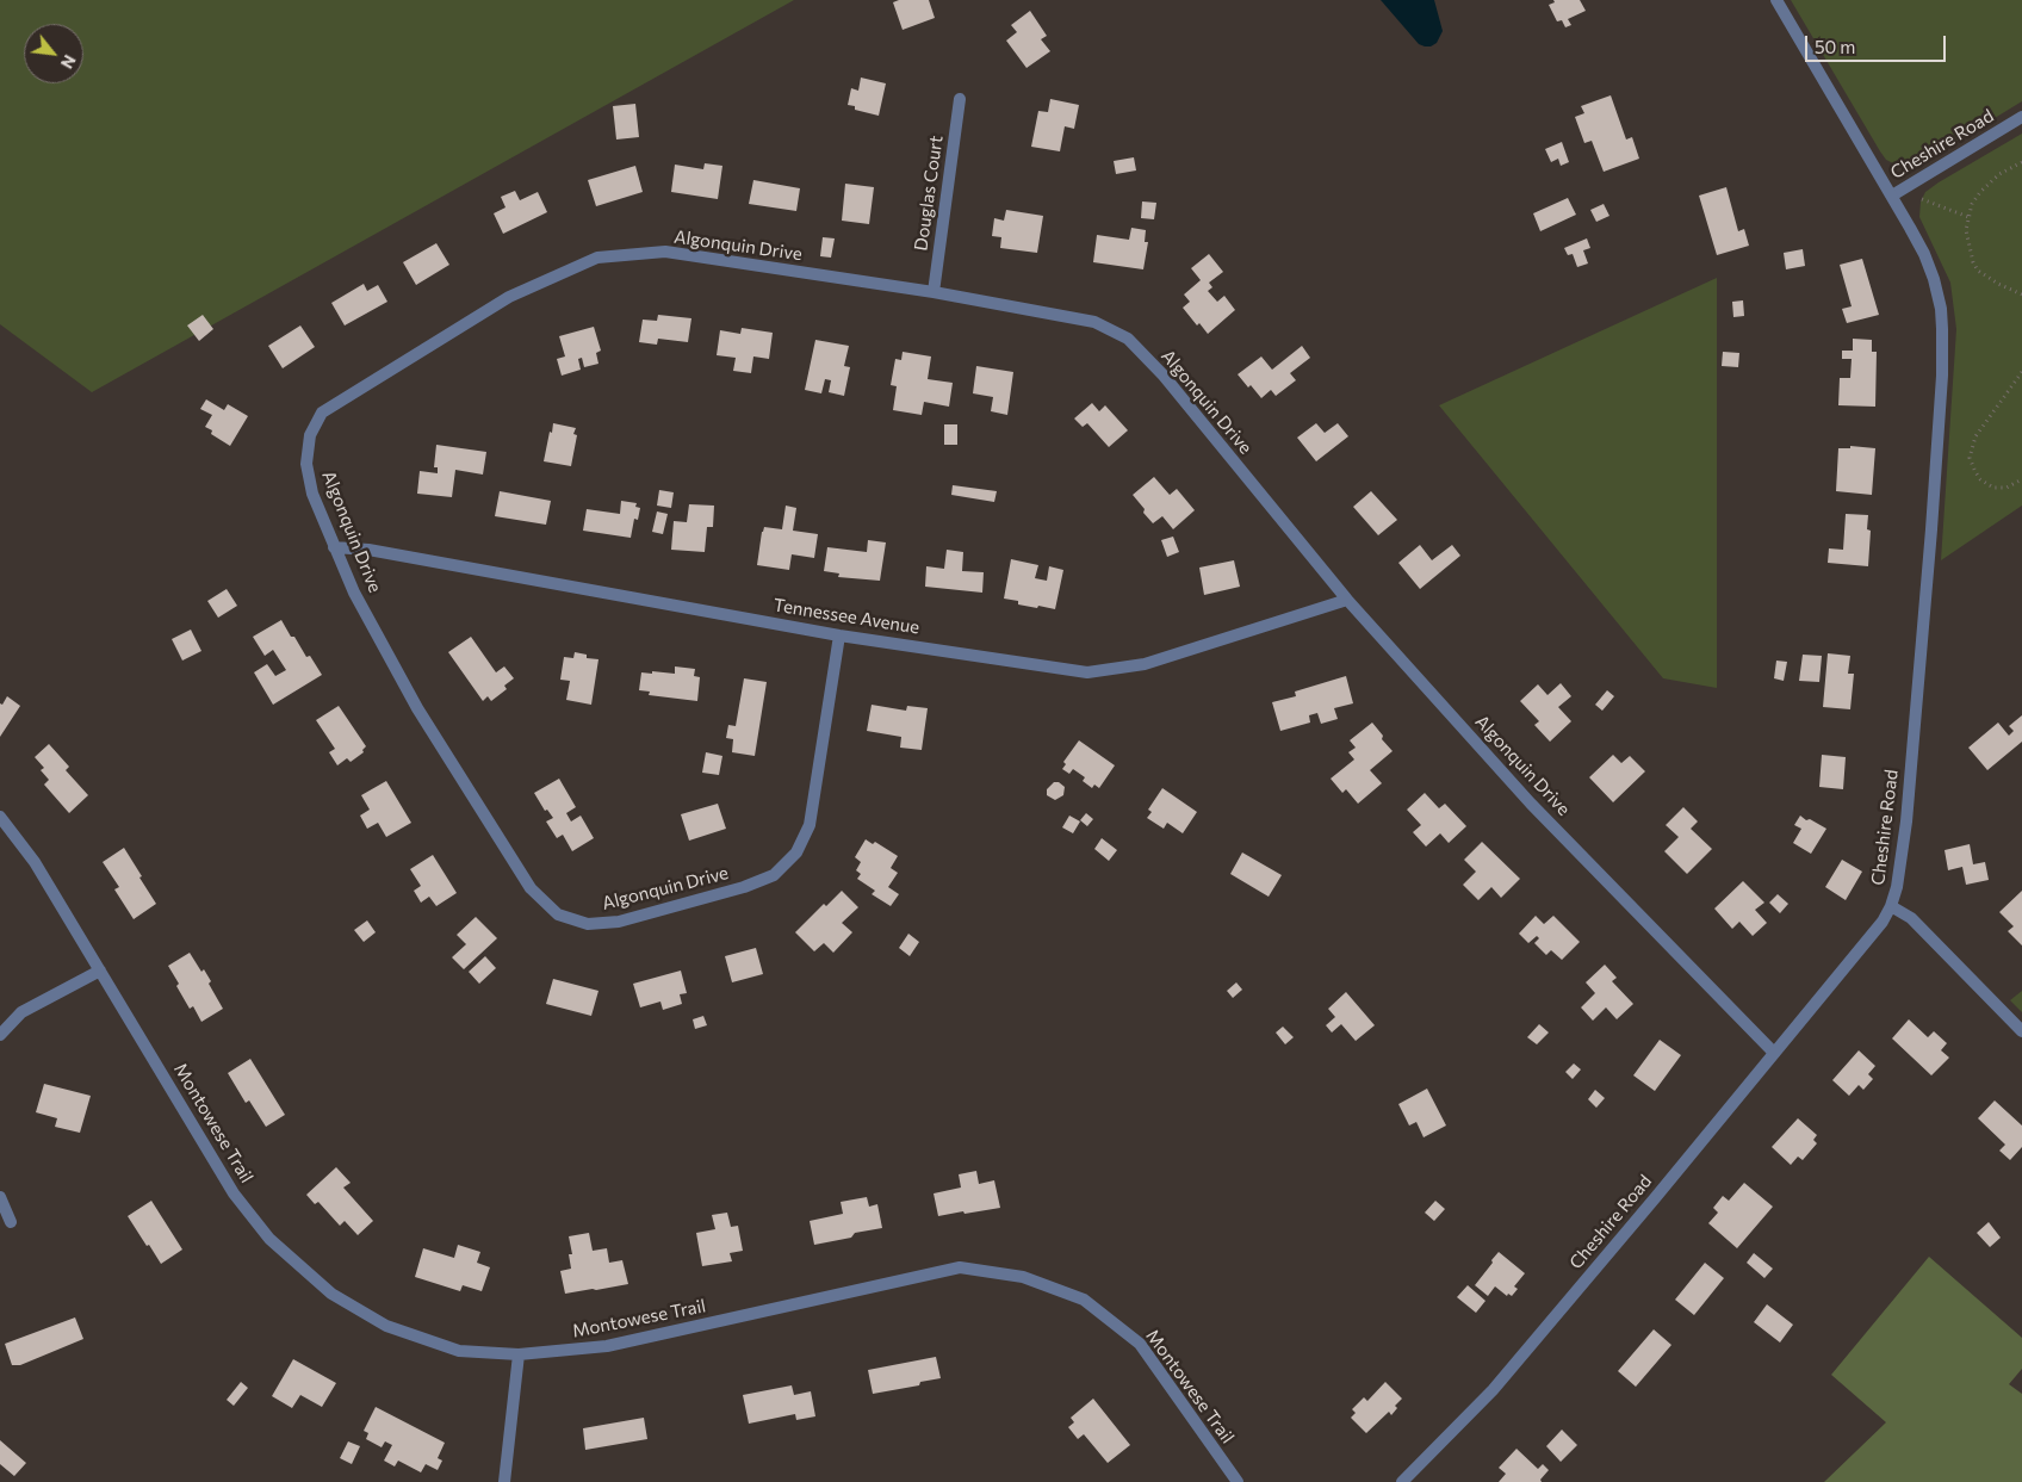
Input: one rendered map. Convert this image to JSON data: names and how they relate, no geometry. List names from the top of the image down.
{
  "streets": {
    "street": [
      "Cheshire Road",
      "Douglas Court",
      "Algonquin Drive",
      "Tennessee Avenue",
      "Montowese Trail"
    ]
  },
  "crossings": [
    ["Cheshire Road", "Algonquin Drive"],
    ["Douglas Court", "Algonquin Drive"],
    ["Algonquin Drive", "Tennessee Avenue"]
  ],
  "scale_bar": "50 m",
  "north": "bottom right"
}
